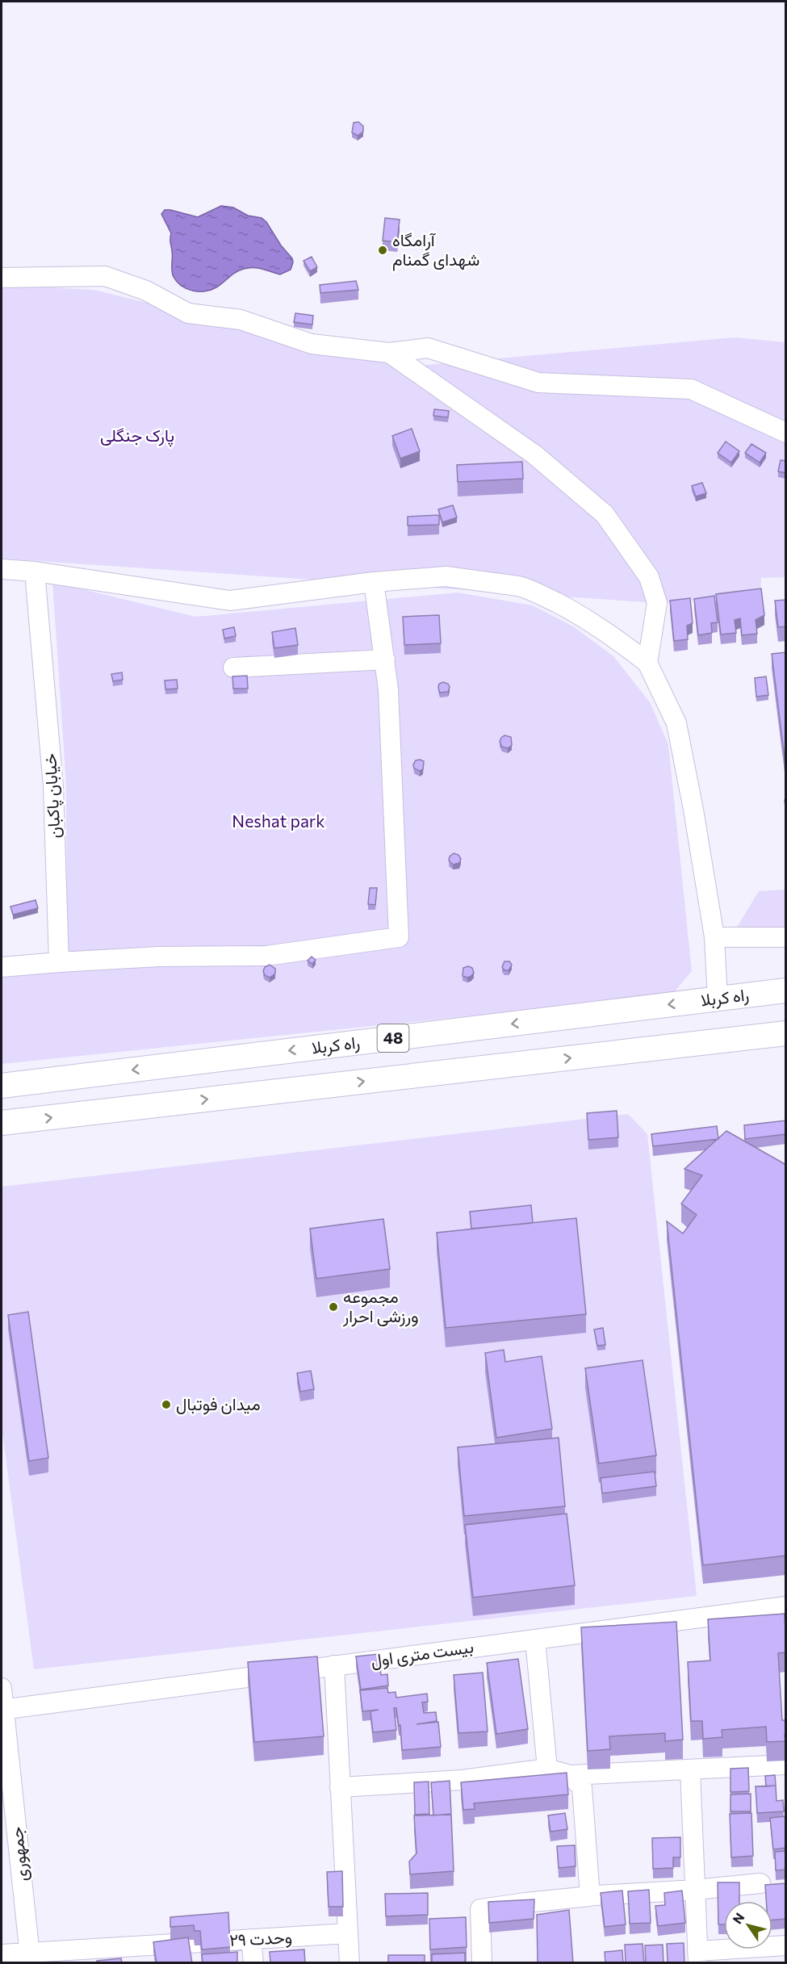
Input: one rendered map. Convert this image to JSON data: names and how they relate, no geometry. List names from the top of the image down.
{
  "streets": {
    "main road": ["راه کربلا", "48"],
    "street": [
      "خیابان پاکبان",
      "بیست متری اول",
      "جمهوری",
      "وحدت ۲۹"
    ]
  },
  "crossings": [
    ["بیست متری اول", "جمهوری"],
    ["جمهوری", "وحدت ۲۹"]
  ],
  "parks": ["پارک جنگلی", "Neshat park"],
  "places": ["آرامگاه شهدای گمنام", "مجموعه ورزشی احرار", "میدان فوتبال"],
  "north": "top left"
}
